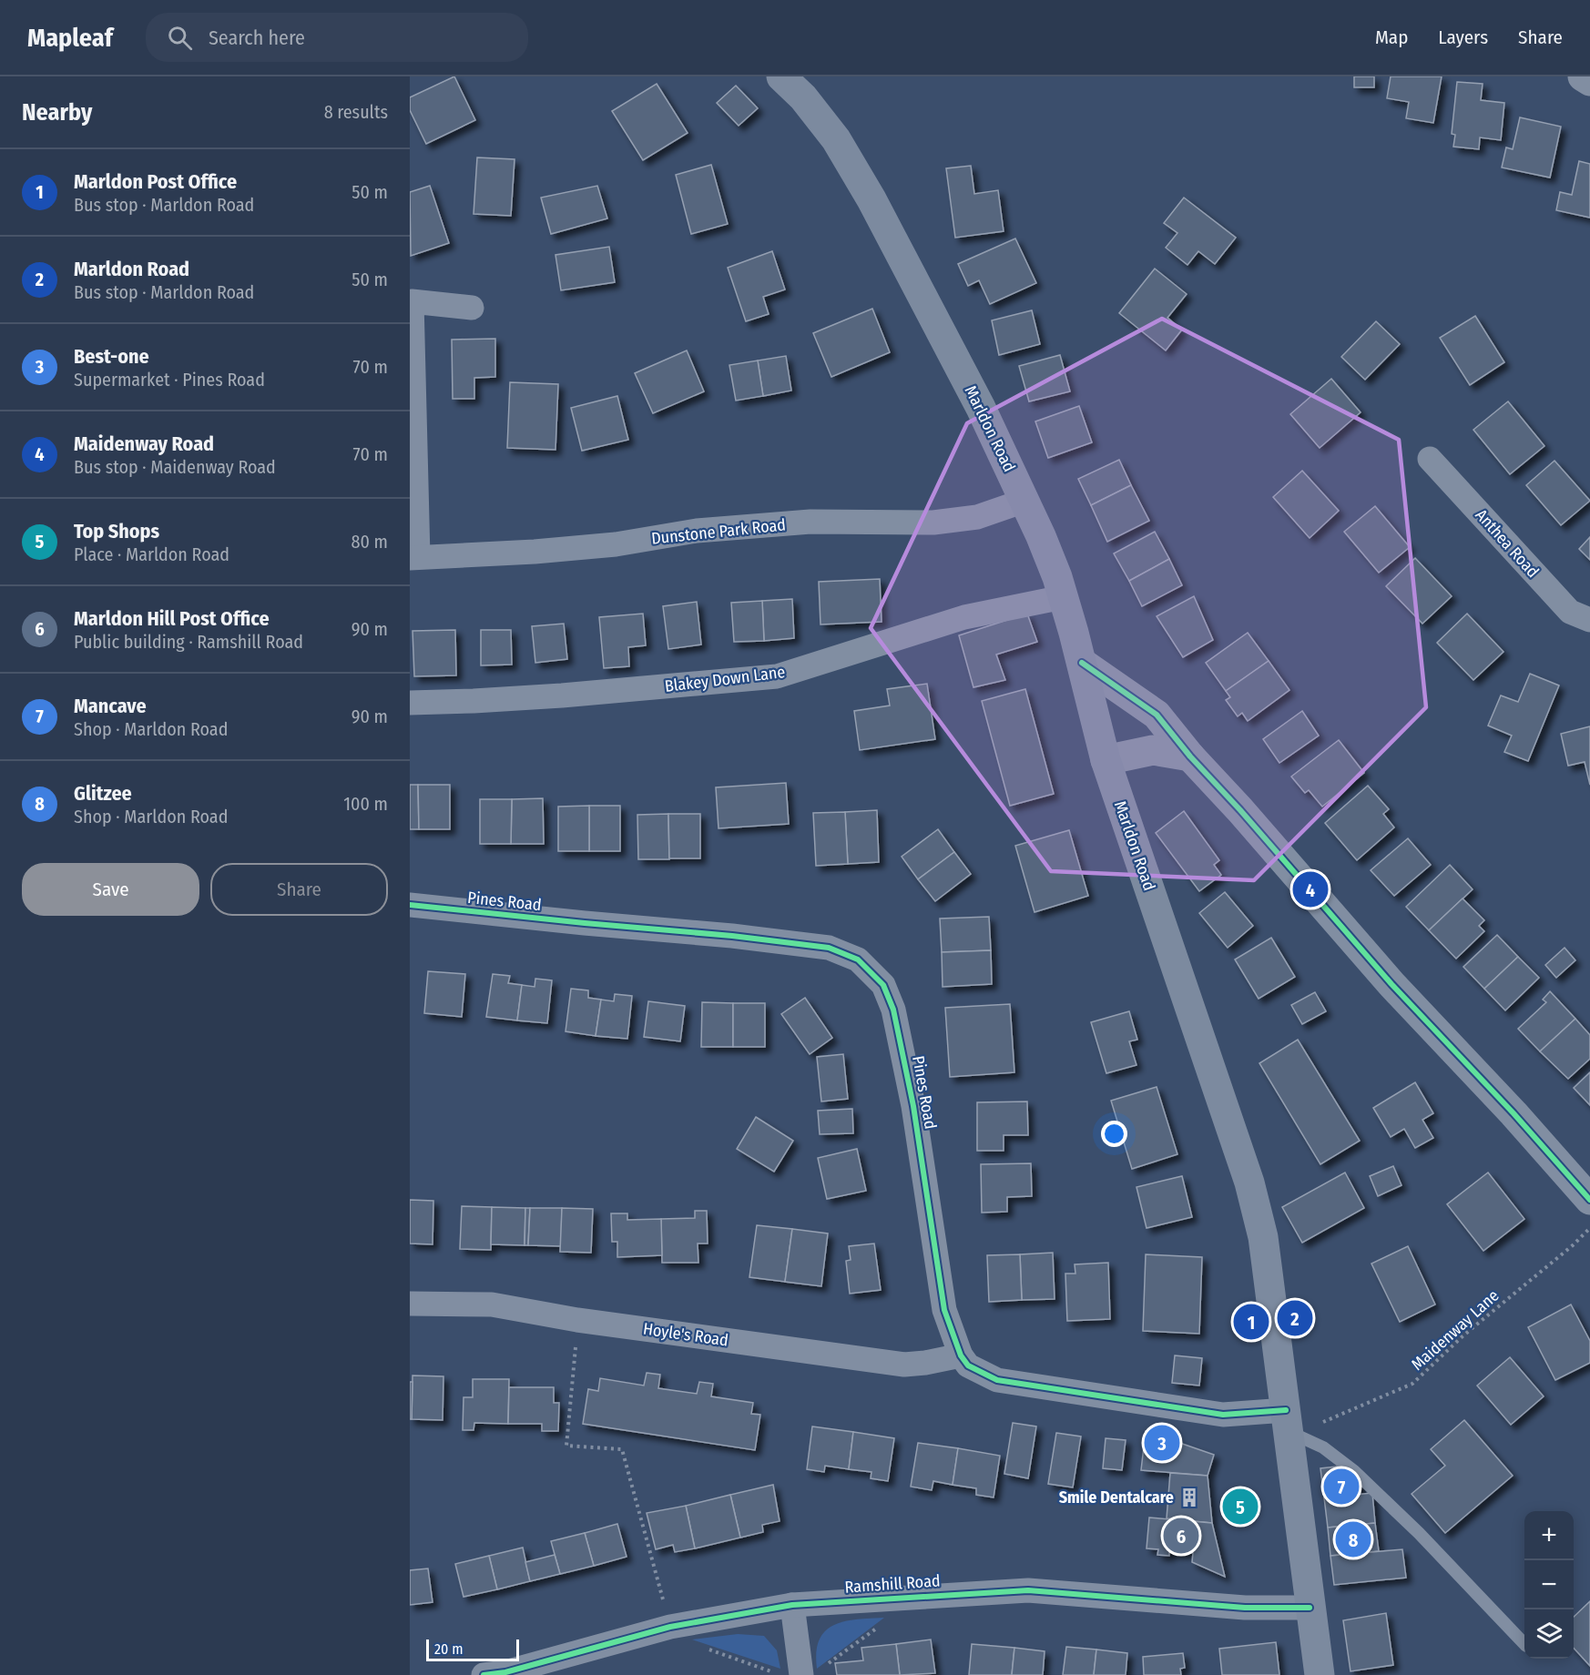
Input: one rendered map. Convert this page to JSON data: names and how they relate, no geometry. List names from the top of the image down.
{
  "streets": {
    "main road": ["Marldon Road"],
    "street": [
      "Dunstone Park Road",
      "Anthea Road",
      "Blakey Down Lane",
      "Pines Road",
      "Hoyle's Road",
      "Ramshill Road"
    ],
    "path": ["Maidenway Lane"]
  },
  "crossings": [
    ["Marldon Road", "Dunstone Park Road"],
    ["Marldon Road", "Blakey Down Lane"],
    ["Marldon Road", "Maidenway Lane"],
    ["Marldon Road", "Ramshill Road"],
    ["Pines Road", "Hoyle's Road"]
  ],
  "places": {
    "building": ["Smile Dentalcare"]
  },
  "scale_bar": "20 m",
  "page": {
    "header": "Mapleaf",
    "search": "Search here",
    "nav": ["Map", "Layers", "Share"],
    "heading": ["Nearby", "8 results"],
    "list": [
      {
        "mark": "1",
        "name": "Marldon Post Office",
        "note": "Bus stop · Marldon Road",
        "value": "50 m"
      },
      {
        "mark": "2",
        "name": "Marldon Road",
        "note": "Bus stop · Marldon Road",
        "value": "50 m"
      },
      {
        "mark": "3",
        "name": "Best-one",
        "note": "Supermarket · Pines Road",
        "value": "70 m"
      },
      {
        "mark": "4",
        "name": "Maidenway Road",
        "note": "Bus stop · Maidenway Road",
        "value": "70 m"
      },
      {
        "mark": "5",
        "name": "Top Shops",
        "note": "Place · Marldon Road",
        "value": "80 m"
      },
      {
        "mark": "6",
        "name": "Marldon Hill Post Office",
        "note": "Public building · Ramshill Road",
        "value": "90 m"
      },
      {
        "mark": "7",
        "name": "Mancave",
        "note": "Shop · Marldon Road",
        "value": "90 m"
      },
      {
        "mark": "8",
        "name": "Glitzee",
        "note": "Shop · Marldon Road",
        "value": "100 m"
      }
    ],
    "buttons": ["Save", "Share"],
    "pins": [
      "4",
      "2",
      "1",
      "3",
      "7",
      "5",
      "6",
      "8"
    ],
    "map_buttons": ["+", "−"],
    "scale": "20 m"
  }
}
